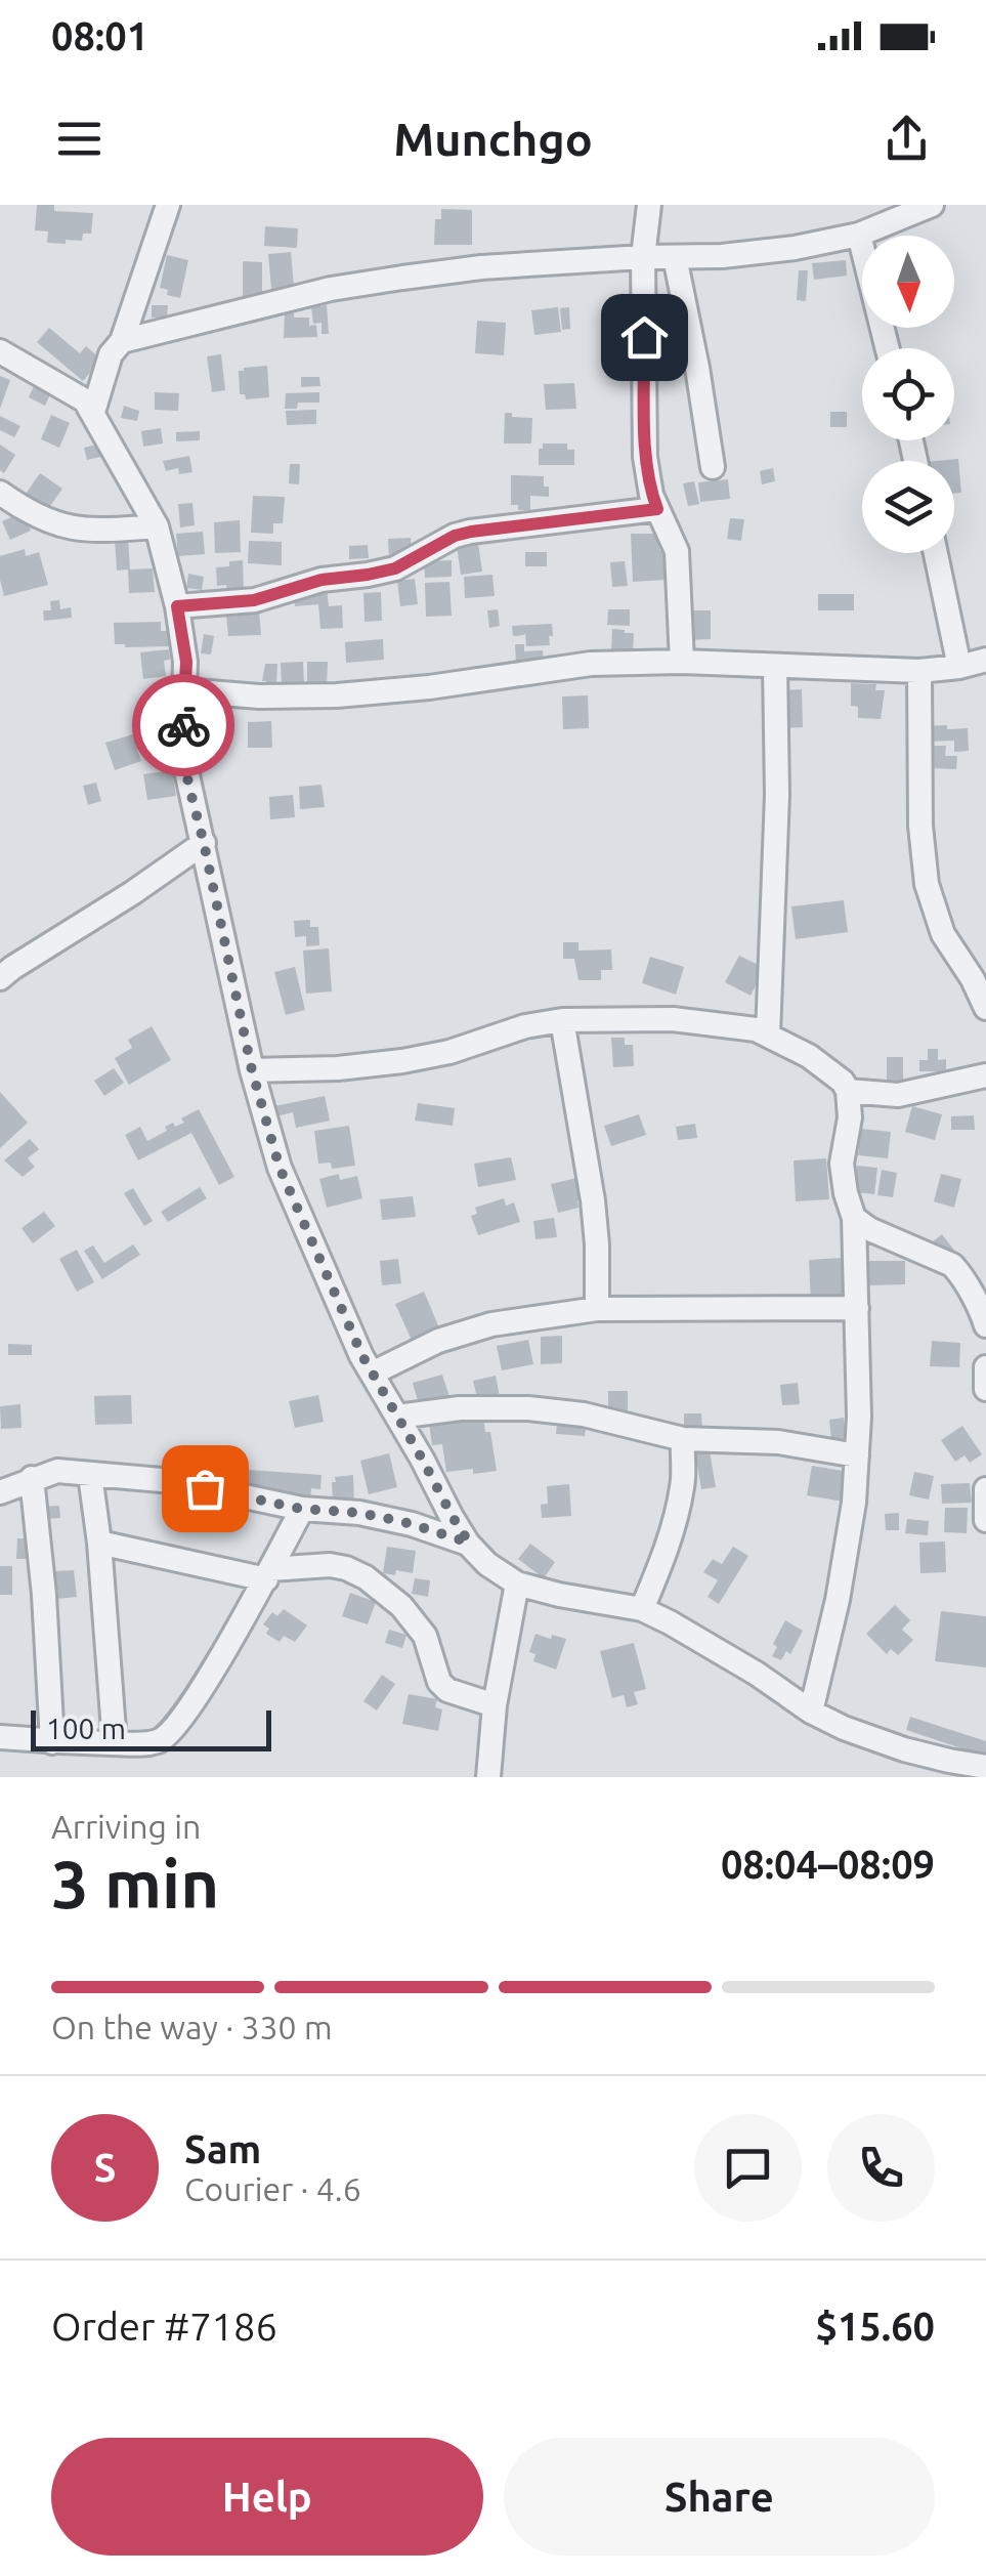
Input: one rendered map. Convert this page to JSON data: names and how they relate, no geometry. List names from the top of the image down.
{
  "scale_bar": "100 m",
  "north": "bottom",
  "page": {
    "status": "08:01",
    "header": "Munchgo",
    "scale": "100 m",
    "heading": ["3 min", "Arriving in", "08:04–08:09"],
    "panel": [
      "Sam",
      "Courier · 4.6",
      "Order #7186",
      "$15.60"
    ],
    "bar": "On the way · 330 m",
    "round": "S",
    "buttons": ["Help", "Share"]
  }
}
